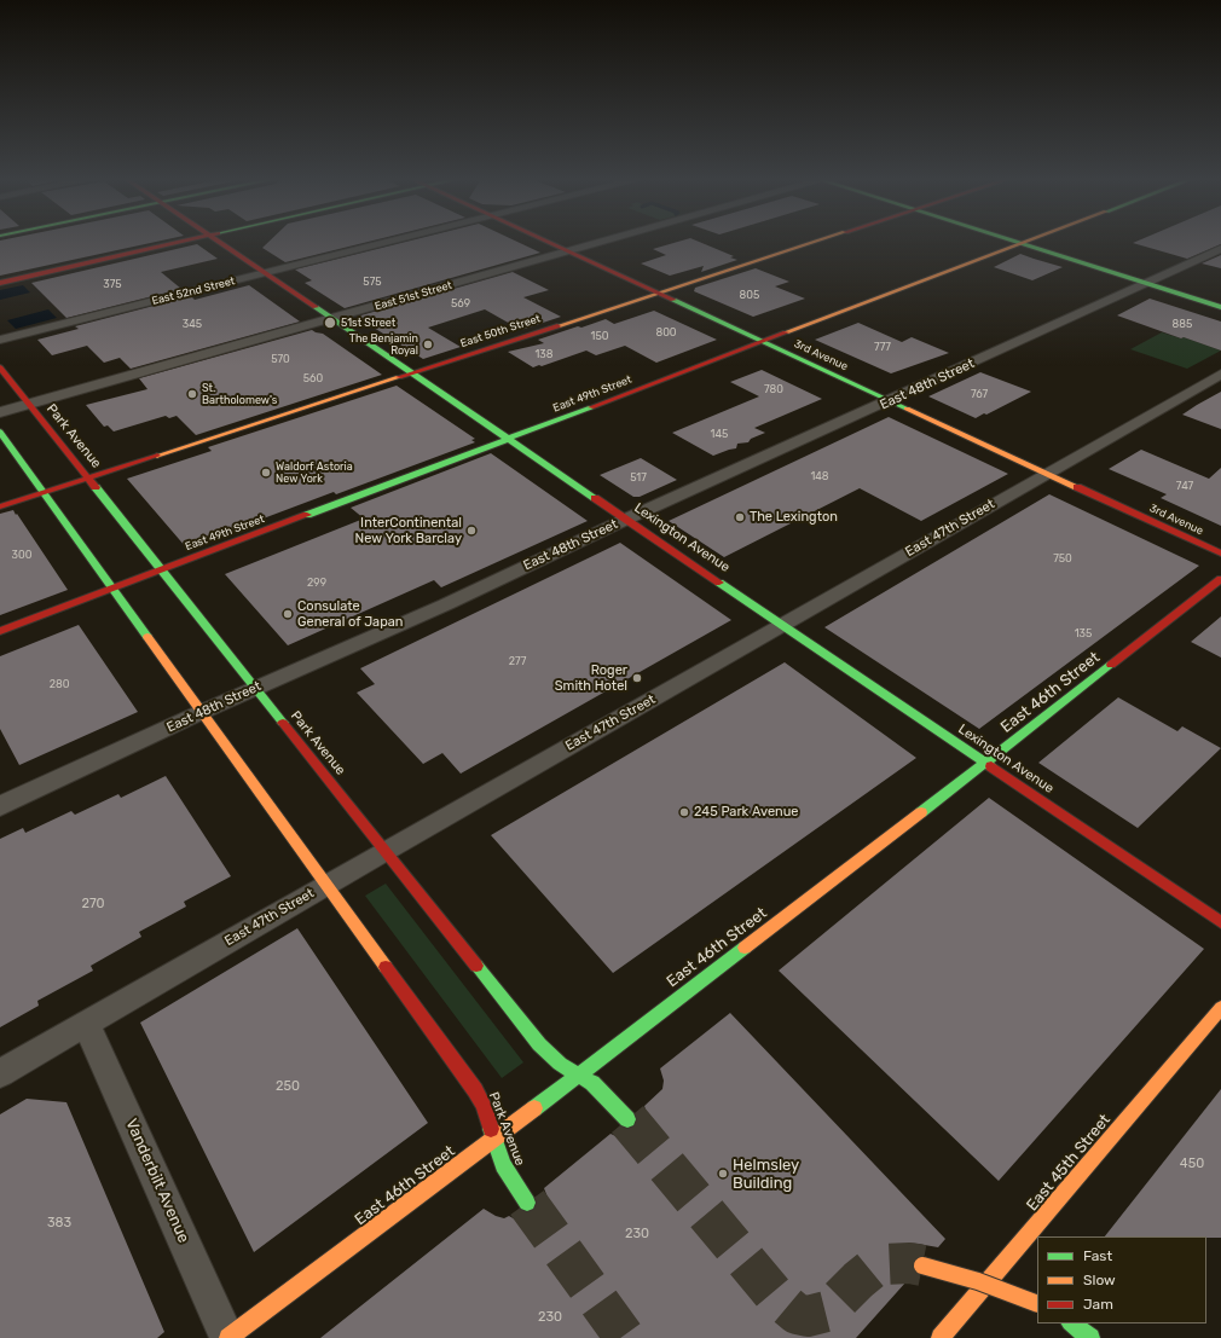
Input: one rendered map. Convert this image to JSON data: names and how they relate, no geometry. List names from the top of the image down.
{
  "streets": {
    "main road": [
      "East 50th Street",
      "3rd Avenue",
      "East 49th Street",
      "Park Avenue",
      "Lexington Avenue",
      "East 46th Street",
      "East 45th Street"
    ],
    "street": [
      "East 52nd Street",
      "East 51st Street",
      "East 48th Street",
      "East 47th Street",
      "Vanderbilt Avenue"
    ]
  },
  "crossings": [
    ["East 52nd Street", "Lexington Avenue"],
    ["East 51st Street", "3rd Avenue"],
    ["East 51st Street", "Park Avenue"],
    ["East 51st Street", "Lexington Avenue"],
    ["East 50th Street", "3rd Avenue"],
    ["East 50th Street", "Park Avenue"],
    ["East 50th Street", "Lexington Avenue"],
    ["3rd Avenue", "East 48th Street"],
    ["3rd Avenue", "East 49th Street"],
    ["3rd Avenue", "East 47th Street"],
    ["East 48th Street", "Park Avenue"],
    ["East 48th Street", "Lexington Avenue"],
    ["East 49th Street", "Park Avenue"],
    ["East 49th Street", "Lexington Avenue"],
    ["Park Avenue", "East 47th Street"],
    ["Park Avenue", "East 46th Street"],
    ["East 47th Street", "Lexington Avenue"],
    ["East 47th Street", "Vanderbilt Avenue"],
    ["Lexington Avenue", "East 46th Street"],
    ["East 46th Street", "Vanderbilt Avenue"]
  ],
  "places": [
    "51st Street",
    "The Benjamin Royal",
    "St. Bartholomew's",
    "Waldorf Astoria New York",
    "The Lexington",
    "InterContinental New York Barclay",
    "Consulate General of Japan",
    "Roger Smith Hotel",
    "245 Park Avenue",
    "Helmsley Building"
  ],
  "house_numbers": [
    "575",
    "375",
    "805",
    "569",
    "345",
    "885",
    "800",
    "150",
    "777",
    "138",
    "570",
    "560",
    "780",
    "767",
    "145",
    "148",
    "517",
    "747",
    "300",
    "750",
    "299",
    "135",
    "277",
    "280",
    "270",
    "250",
    "450",
    "383",
    "230",
    "230"
  ],
  "legend": ["Fast", "Slow", "Jam"]
}
